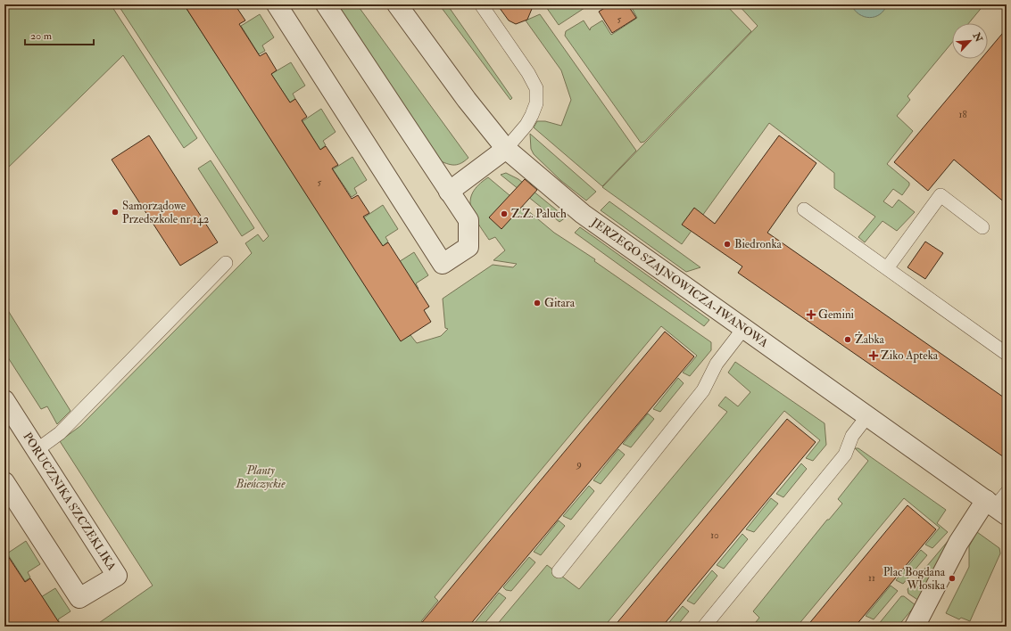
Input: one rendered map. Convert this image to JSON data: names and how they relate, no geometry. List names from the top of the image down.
{
  "streets": {
    "street": ["JERZEGO SZAJNOWICZA-IWANOWA", "PORUCZNIKA SZCZEKLIKA"]
  },
  "parks": ["Planty Bieńczyckie"],
  "places": {
    "other": [
      "Samorządowe Przedszkole nr 142",
      "Z.Z. Paluch",
      "Biedronka",
      "Gitara",
      "Żabka",
      "Plac Bogdana Włosika"
    ],
    "health": ["Gemini", "Ziko Apteka"]
  },
  "house_numbers": [
    "5",
    "18",
    "5",
    "9",
    "10",
    "11"
  ],
  "scale_bar": "20 m",
  "north": "top right"
}
